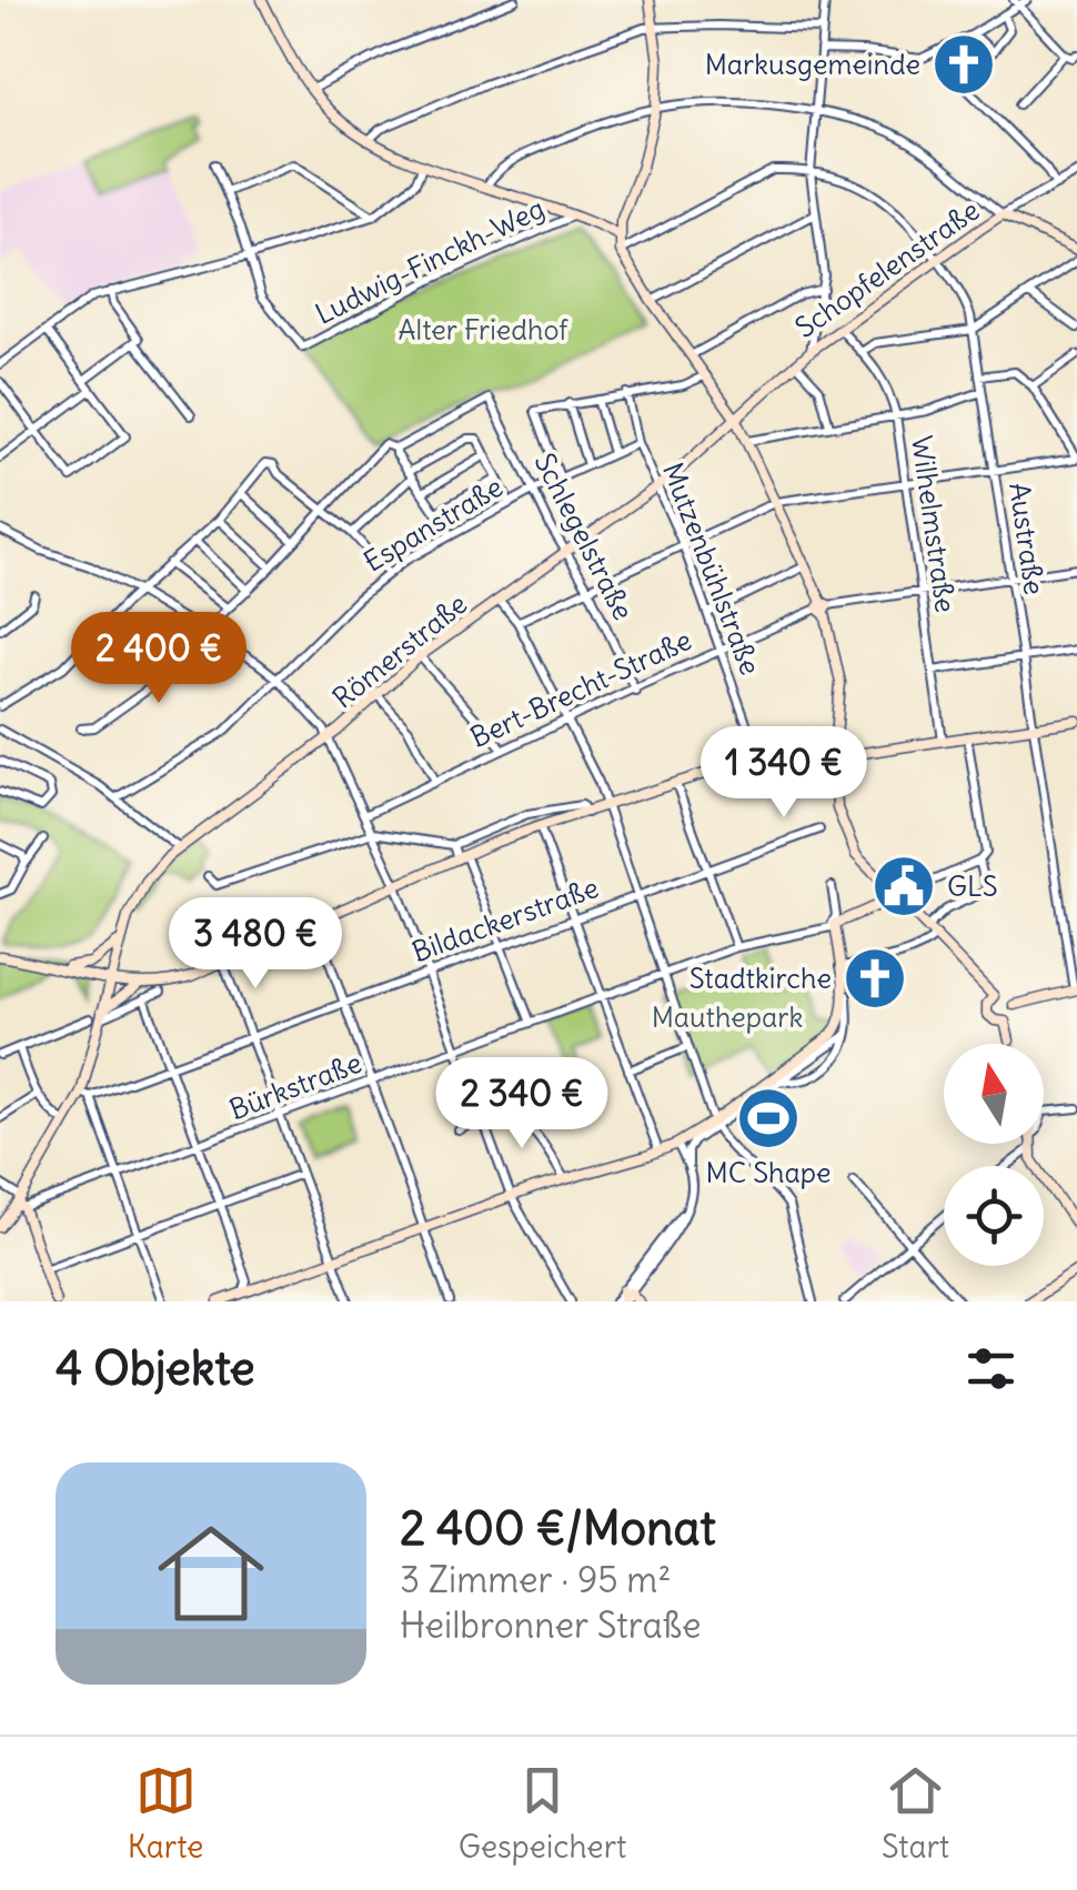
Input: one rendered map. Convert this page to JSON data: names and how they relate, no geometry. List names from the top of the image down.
{
  "streets": {
    "main road": ["Schopfelenstraße", "Römerstraße"],
    "street": [
      "Ludwig-Finckh-Weg",
      "Espanstraße",
      "Wilhelmstraße",
      "Schlegelstraße",
      "Austraße",
      "Mutzenbühlstraße",
      "Bert-Brecht-Straße",
      "Bildackerstraße",
      "Bürkstraße"
    ]
  },
  "crossings": [
    ["Schopfelenstraße", "Wilhelmstraße"],
    ["Schopfelenstraße", "Austraße"],
    ["Schopfelenstraße", "Römerstraße"],
    ["Espanstraße", "Schlegelstraße"],
    ["Espanstraße", "Mutzenbühlstraße"],
    ["Wilhelmstraße", "Bert-Brecht-Straße"],
    ["Schlegelstraße", "Römerstraße"],
    ["Schlegelstraße", "Bert-Brecht-Straße"],
    ["Austraße", "Bert-Brecht-Straße"],
    ["Mutzenbühlstraße", "Römerstraße"],
    ["Mutzenbühlstraße", "Bert-Brecht-Straße"],
    ["Römerstraße", "Bildackerstraße"],
    ["Römerstraße", "Bürkstraße"]
  ],
  "parks": ["Alter Friedhof", "Mauthepark"],
  "places": {
    "church": ["Markusgemeinde", "Stadtkirche"],
    "public building": ["GLS"],
    "sports": ["MC Shape"]
  },
  "north": "top",
  "page": {
    "price": [
      "2 400 €",
      "1 340 €",
      "3 480 €",
      "2 340 €"
    ],
    "heading": "4 Objekte",
    "list": [
      {
        "name": "2 400 €/Monat",
        "note": "3 Zimmer · 95 m² · Heilbronner Straße"
      }
    ],
    "tabs": ["Karte", "Gespeichert", "Start"]
  }
}
